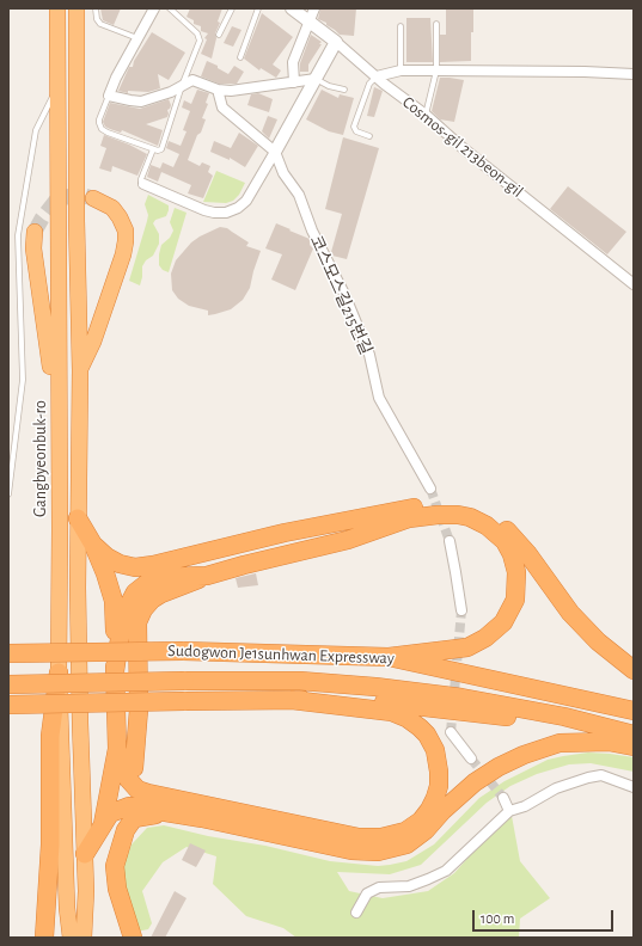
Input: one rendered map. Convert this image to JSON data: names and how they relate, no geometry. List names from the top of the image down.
{
  "streets": {
    "highway": ["Gangbyeonbuk-ro", "Sudogwon Je1sunhwan Expressway"],
    "street": ["Cosmos-gil 213beon-gil", "코스모스길215번길"]
  },
  "scale_bar": "100 m"
}
